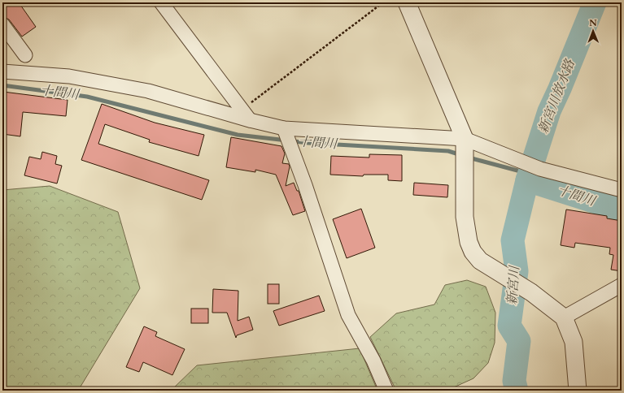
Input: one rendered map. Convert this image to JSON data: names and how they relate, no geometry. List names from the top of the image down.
{
  "water": ["十間川", "新宮川放水路", "新宮川"],
  "north": "top"
}
